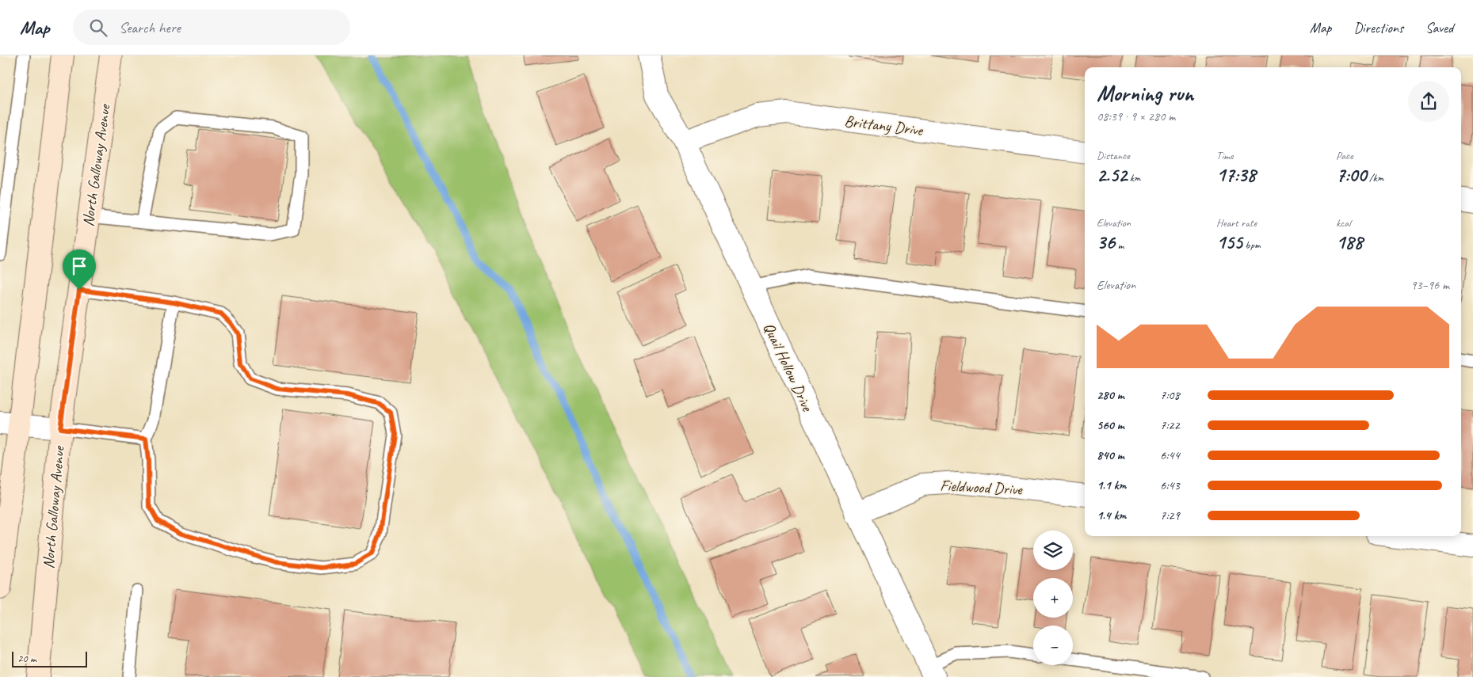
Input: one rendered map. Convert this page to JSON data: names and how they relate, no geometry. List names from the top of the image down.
{
  "streets": {
    "main road": ["North Galloway Avenue"],
    "street": ["Brittany Drive", "Quail Hollow Drive", "Fieldwood Drive"]
  },
  "crossings": [
    ["Brittany Drive", "Quail Hollow Drive"],
    ["Quail Hollow Drive", "Fieldwood Drive"]
  ],
  "scale_bar": "20 m",
  "page": {
    "header": "Map",
    "search": "Search here",
    "nav": ["Map", "Directions", "Saved"],
    "heading": ["Morning run", "08:39 · 9 × 280 m"],
    "stats": [
      ["Distance", "2.52 km"],
      ["Time", "17:38"],
      ["Pace", "7:00 /km"],
      ["Elevation", "36 m"],
      ["Heart rate", "155 bpm"],
      ["kcal", "188"]
    ],
    "chart": ["Elevation", "93–96 m"],
    "list": [
      {
        "name": "280 m",
        "note": "7:08"
      },
      {
        "name": "560 m",
        "note": "7:22"
      },
      {
        "name": "840 m",
        "note": "6:44"
      },
      {
        "name": "1.1 km",
        "note": "6:43"
      },
      {
        "name": "1.4 km",
        "note": "7:29"
      }
    ],
    "map_buttons": ["+", "−"],
    "scale": "20 m"
  }
}
